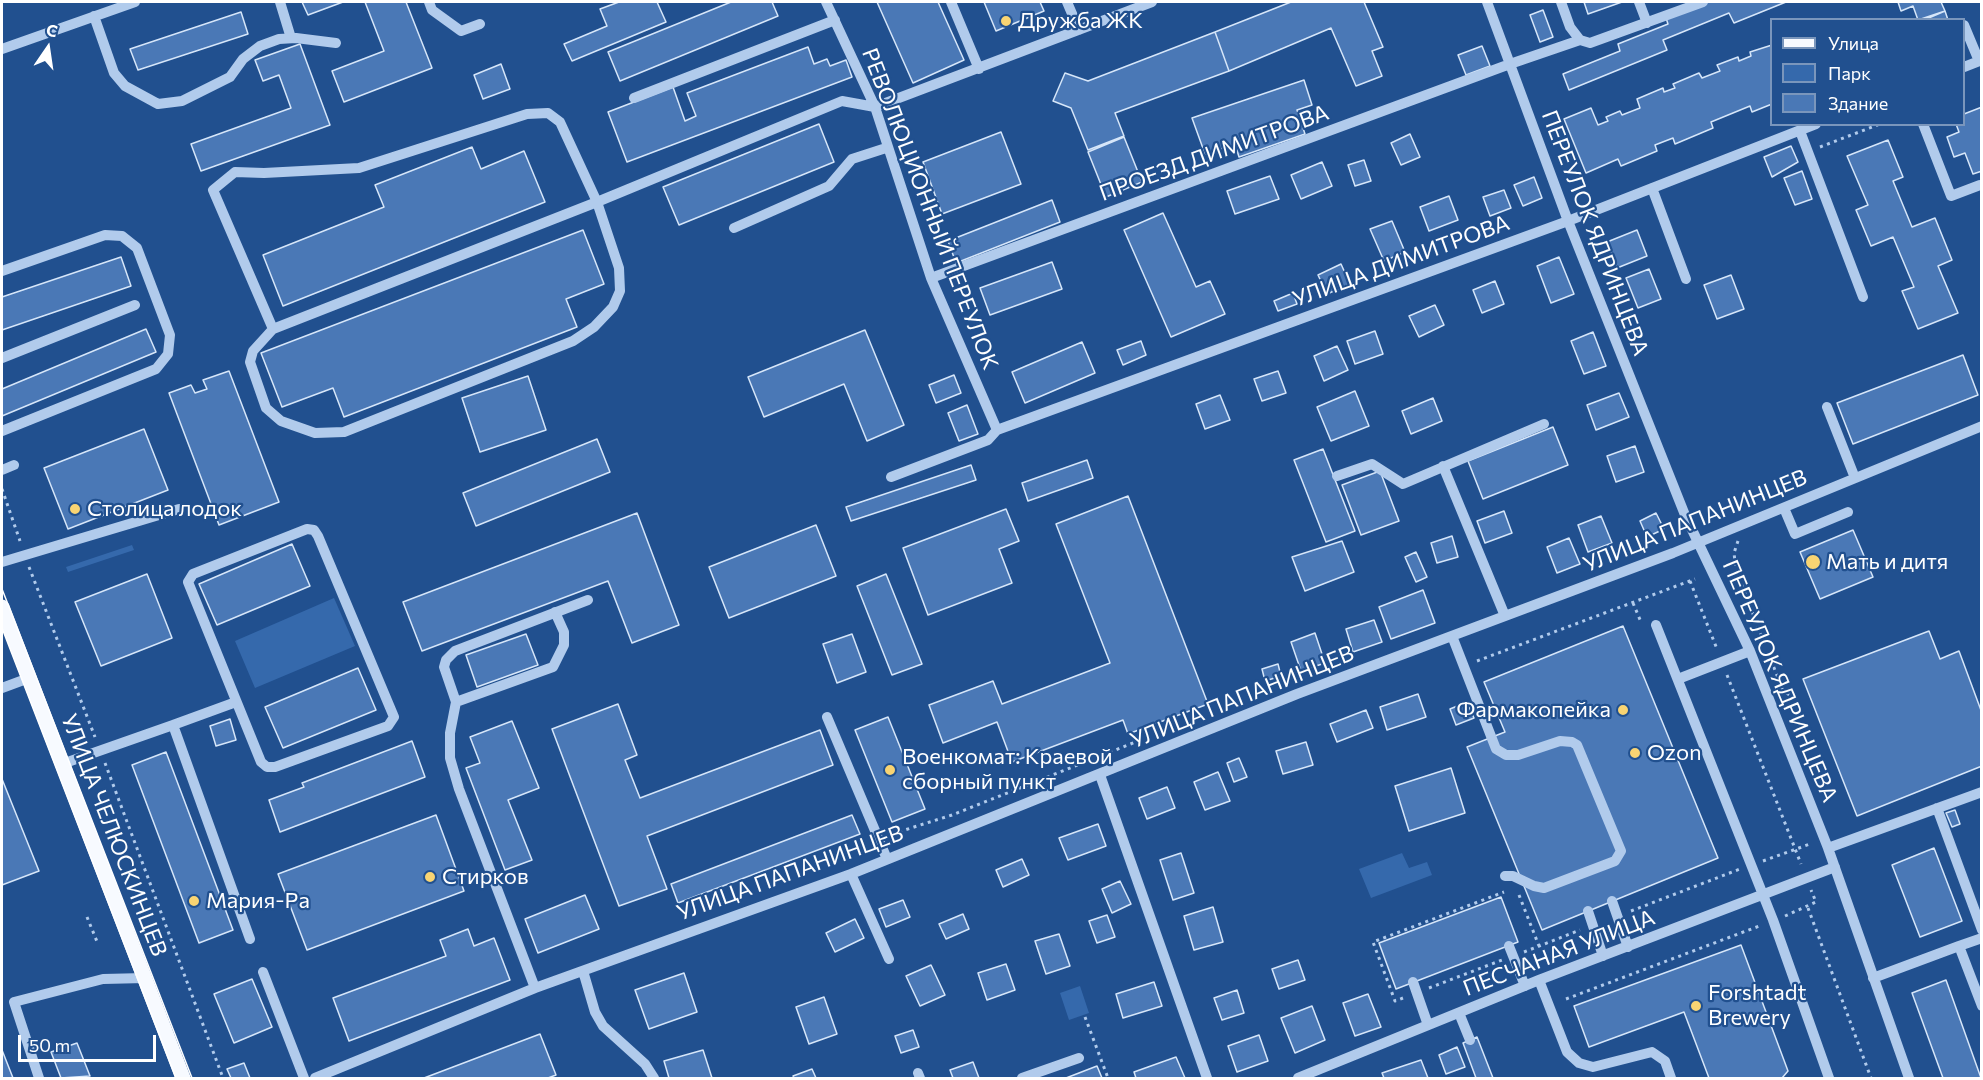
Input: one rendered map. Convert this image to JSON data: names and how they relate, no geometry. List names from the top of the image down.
{
  "streets": {
    "main road": ["УЛИЦА ЧЕЛЮСКИНЦЕВ"],
    "street": [
      "ПРОЕЗД ДИМИТРОВА",
      "РЕВОЛЮЦИОННЫЙ ПЕРЕУЛОК",
      "ПЕРЕУЛОК ЯДРИНЦЕВА",
      "УЛИЦА ДИМИТРОВА",
      "УЛИЦА ПАПАНИНЦЕВ",
      "ПЕСЧАНАЯ УЛИЦА"
    ]
  },
  "crossings": [
    ["ПРОЕЗД ДИМИТРОВА", "РЕВОЛЮЦИОННЫЙ ПЕРЕУЛОК"],
    ["ПРОЕЗД ДИМИТРОВА", "ПЕРЕУЛОК ЯДРИНЦЕВА"],
    ["РЕВОЛЮЦИОННЫЙ ПЕРЕУЛОК", "УЛИЦА ДИМИТРОВА"],
    ["ПЕРЕУЛОК ЯДРИНЦЕВА", "УЛИЦА ДИМИТРОВА"],
    ["ПЕРЕУЛОК ЯДРИНЦЕВА", "УЛИЦА ПАПАНИНЦЕВ"],
    ["ПЕРЕУЛОК ЯДРИНЦЕВА", "ПЕСЧАНАЯ УЛИЦА"]
  ],
  "places": [
    "Дружба ЖК",
    "Столица лодок",
    "Мать и дитя",
    "Фармакопейка",
    "Ozon",
    "Военкомат: Краевой сборный пункт",
    "Стирков",
    "Мария-Ра",
    "Forshtadt Brewery"
  ],
  "legend": ["Улица", "Парк", "Здание"],
  "scale_bar": "50 m",
  "north": "top"
}
